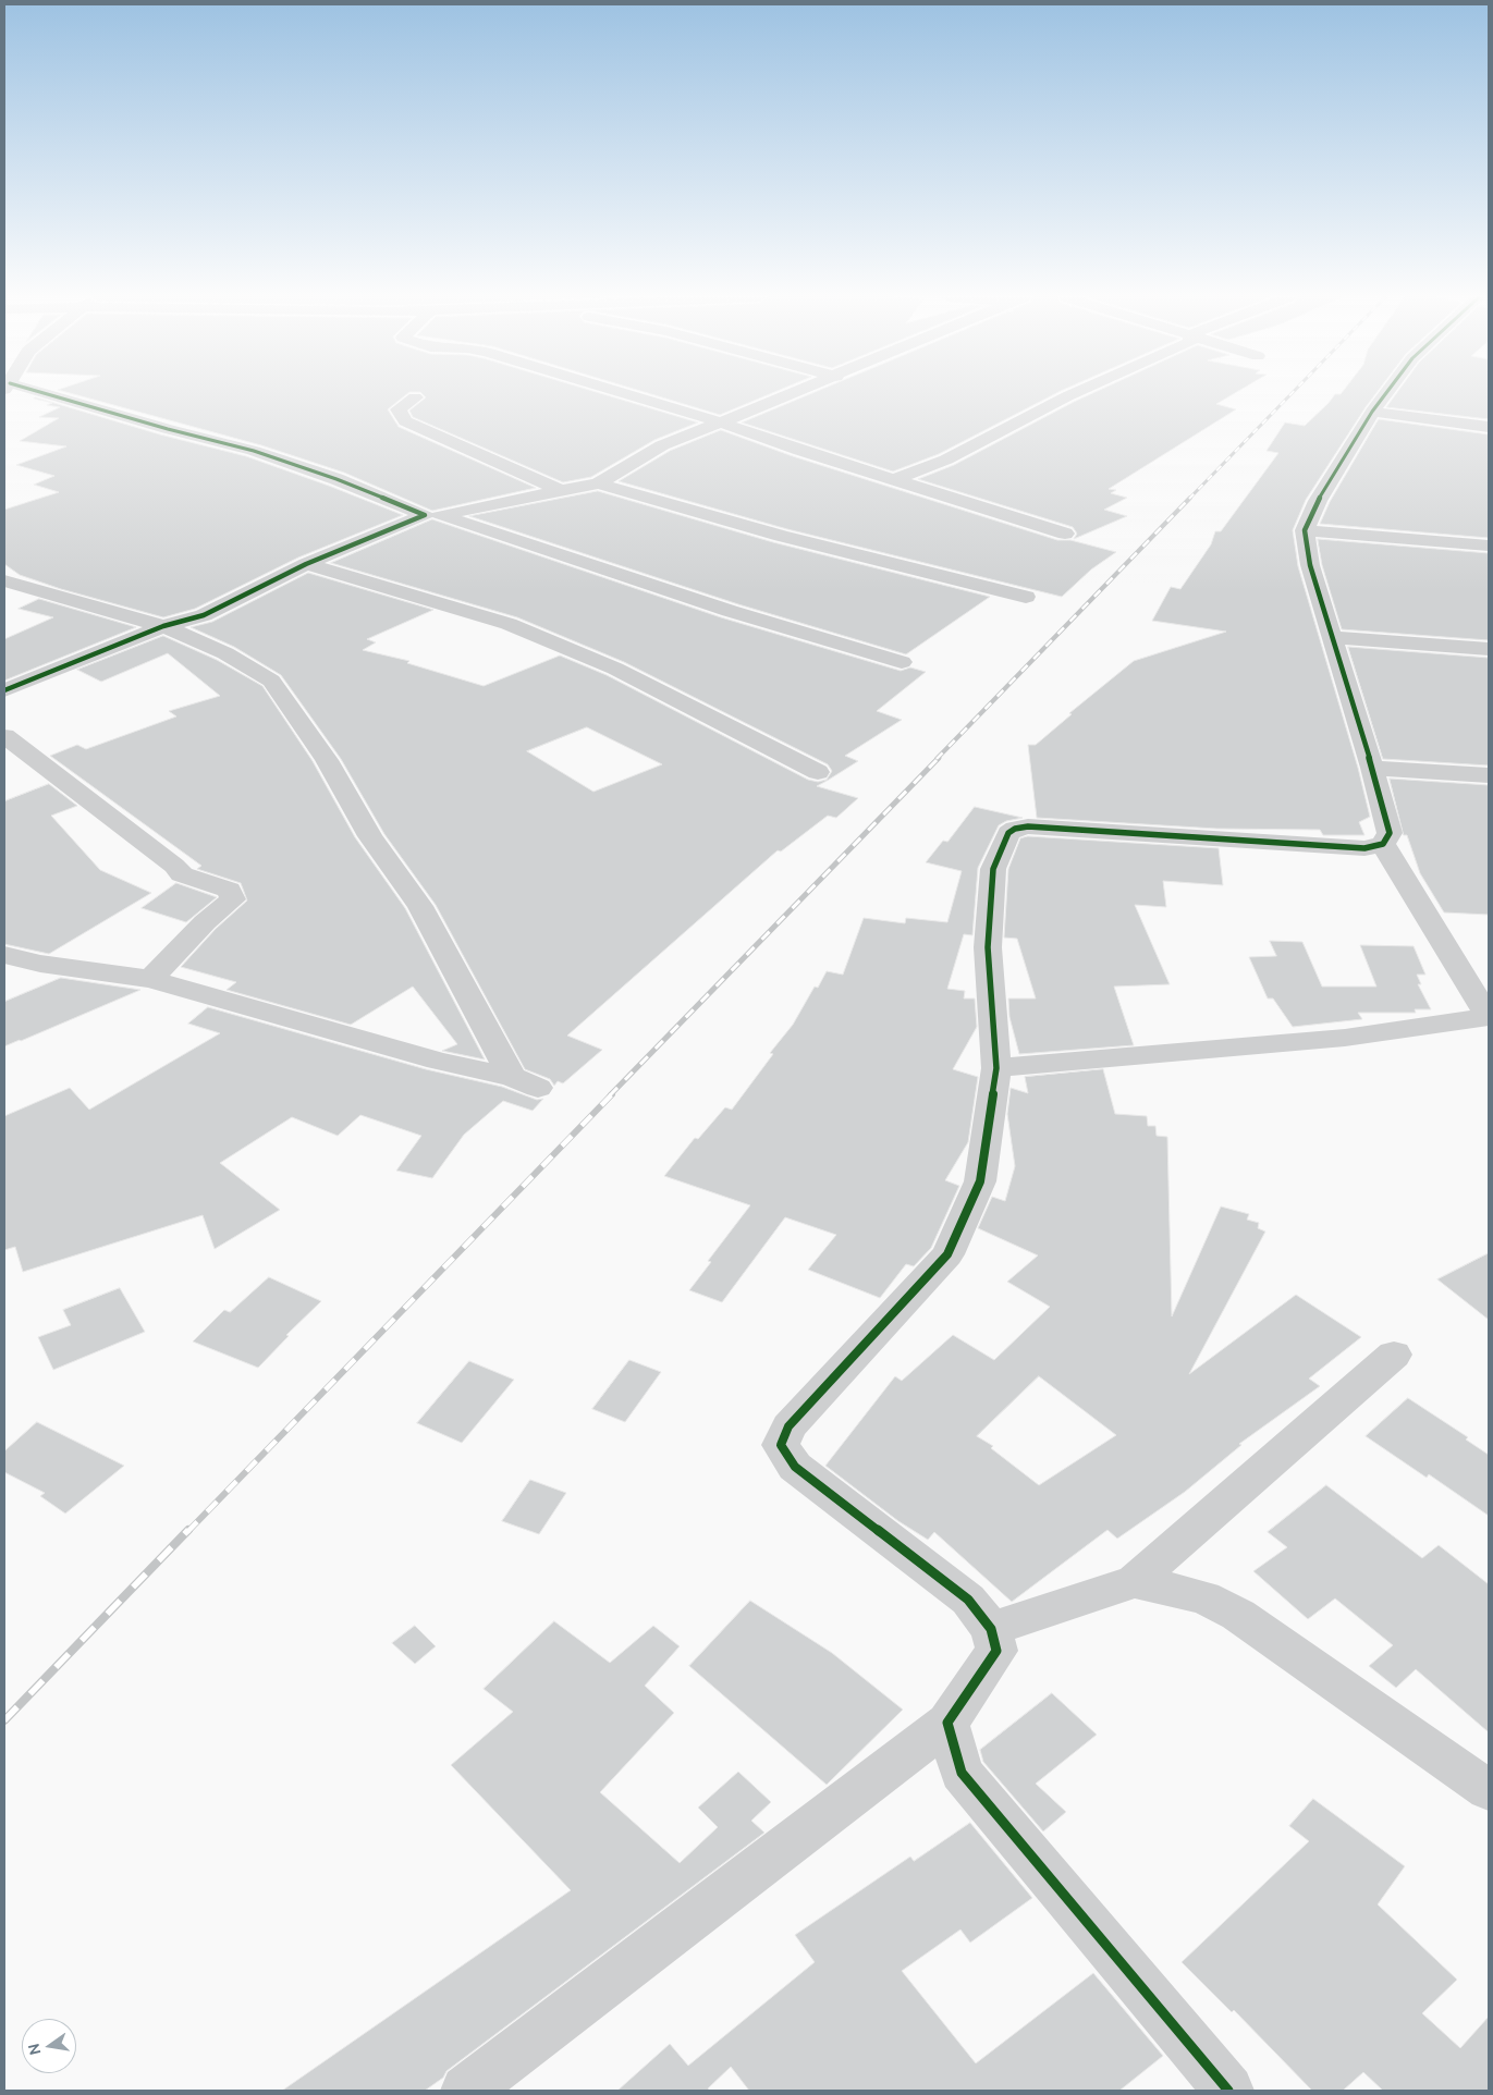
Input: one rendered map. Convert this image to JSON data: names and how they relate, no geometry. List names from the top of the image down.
{
  "north": "left"
}
